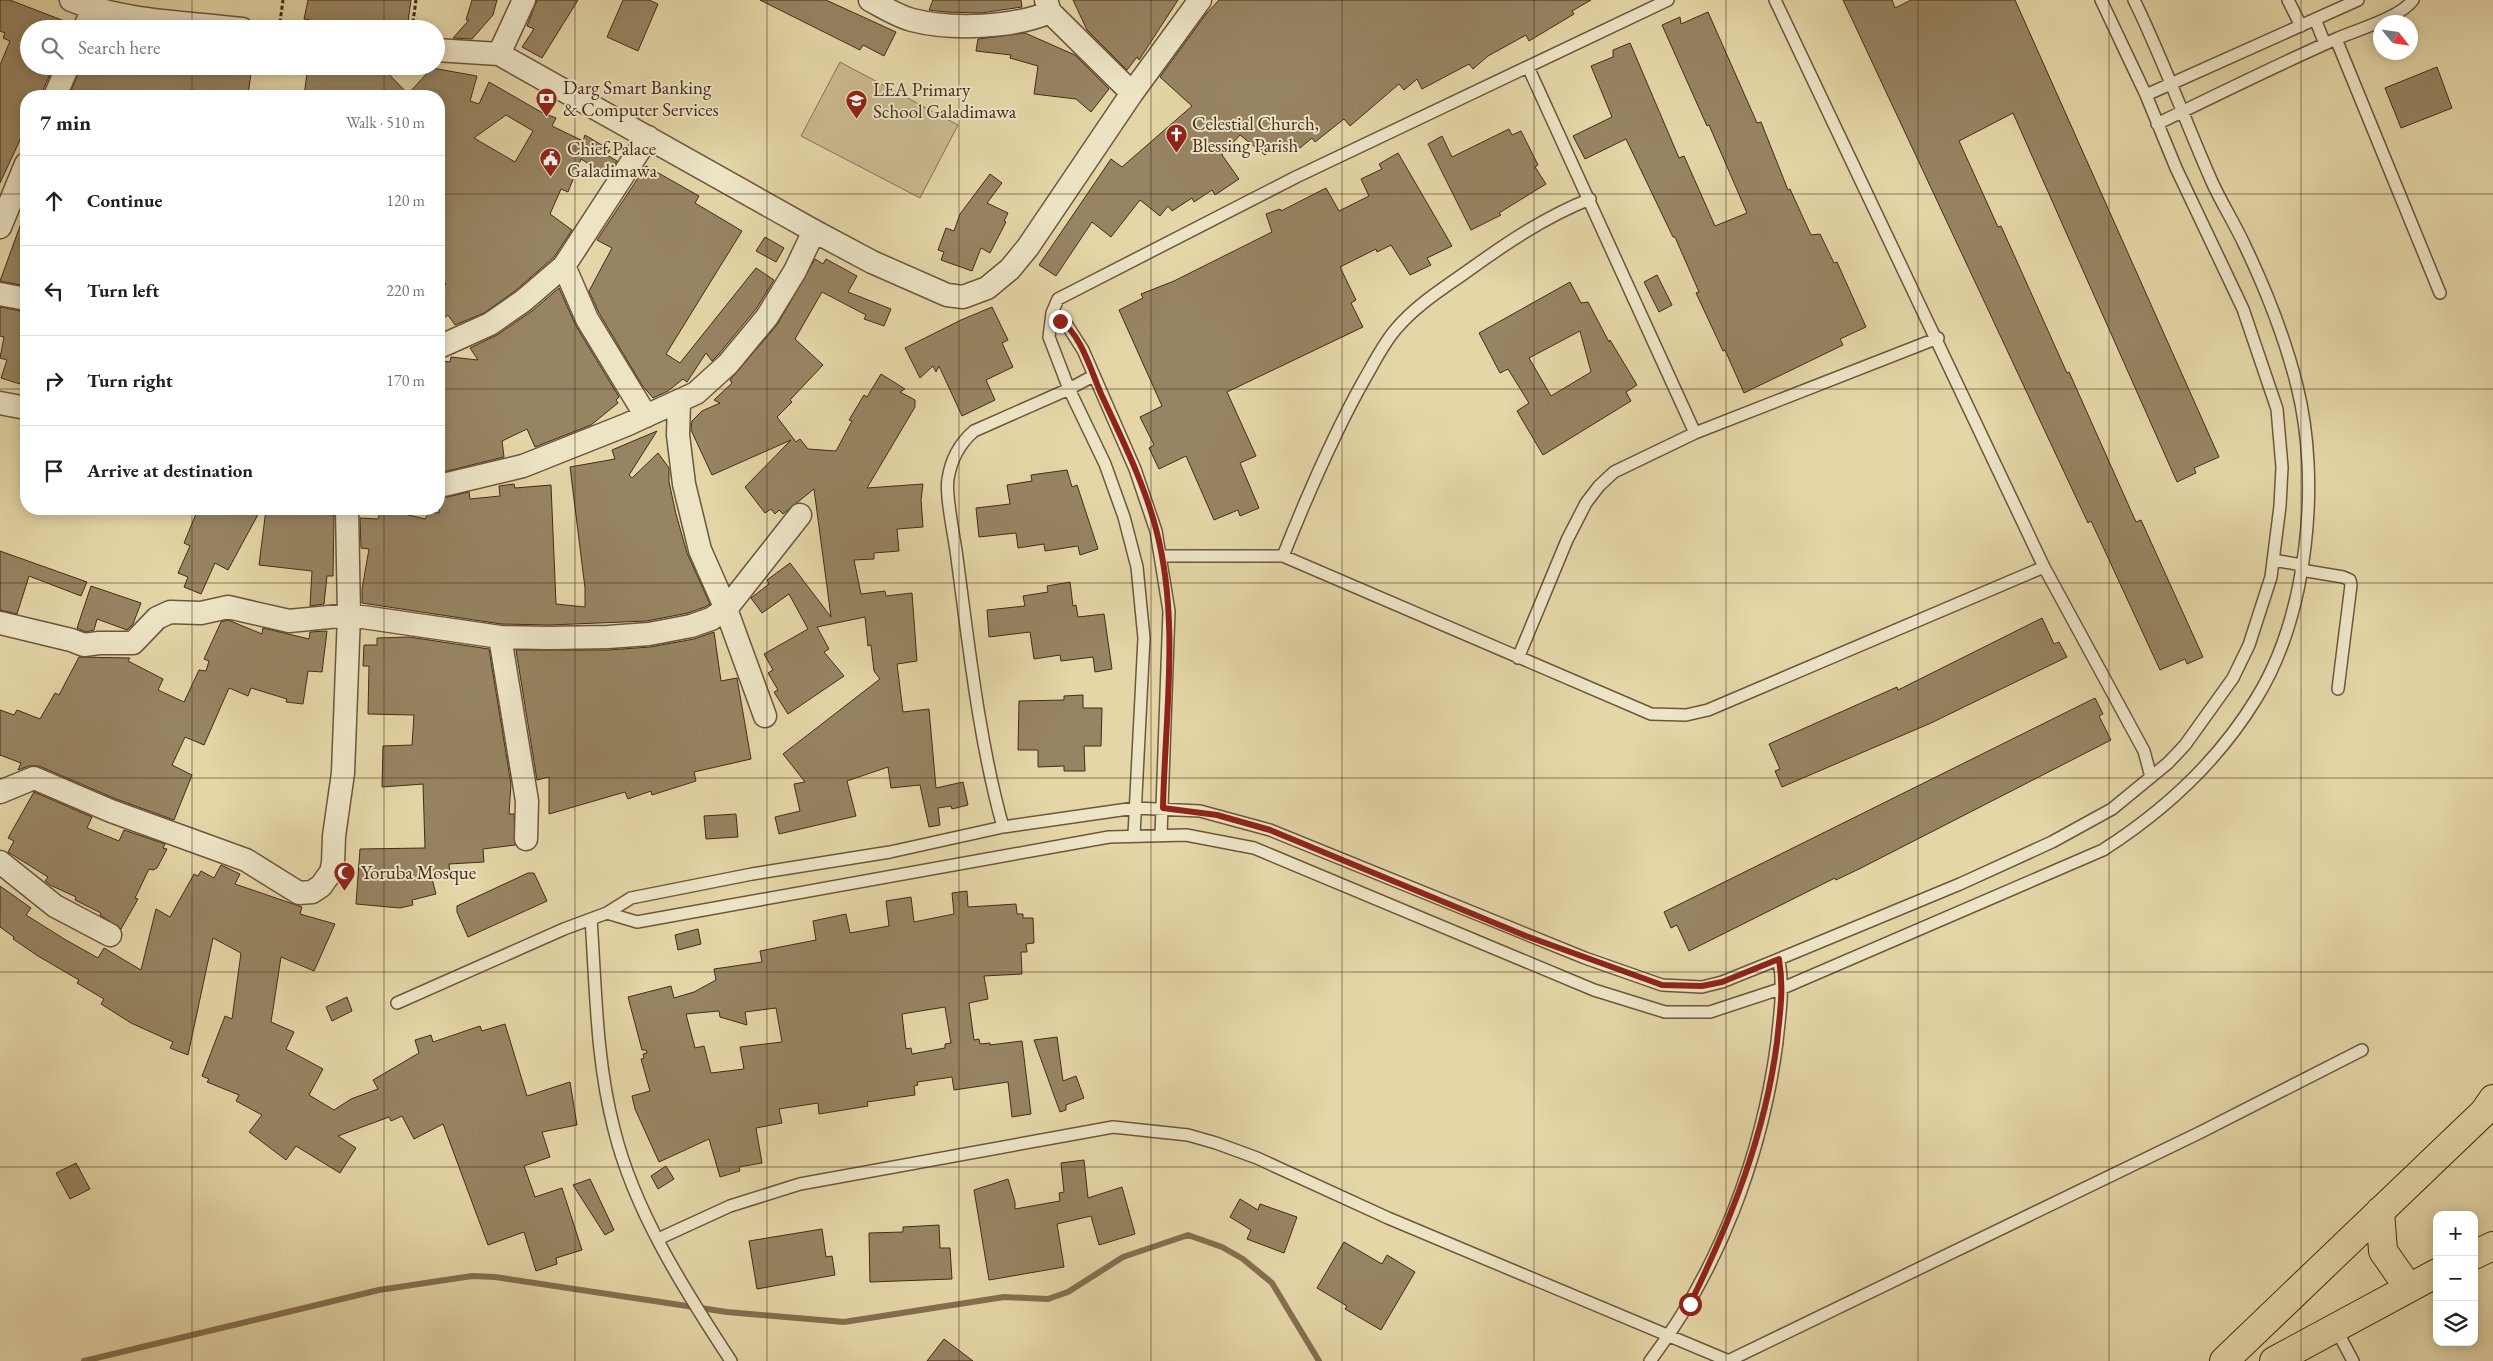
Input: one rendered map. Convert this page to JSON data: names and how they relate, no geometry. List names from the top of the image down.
{
  "places": {
    "bank": ["Darg Smart Banking & Computer Services"],
    "school or university": ["LEA Primary School Galadimawa"],
    "church": ["Celestial Church, Blessing Parish"],
    "public building": ["Chief Palace Galadimawa"],
    "mosque": ["Yoruba Mosque"]
  },
  "north": "bottom right",
  "page": {
    "search": "Search here",
    "heading": ["7 min", "Walk · 510 m"],
    "list": [
      ["Continue", "120 m"],
      ["Turn left", "220 m"],
      ["Turn right", "170 m"],
      "Arrive at destination"
    ],
    "map_buttons": ["+", "−"]
  }
}
